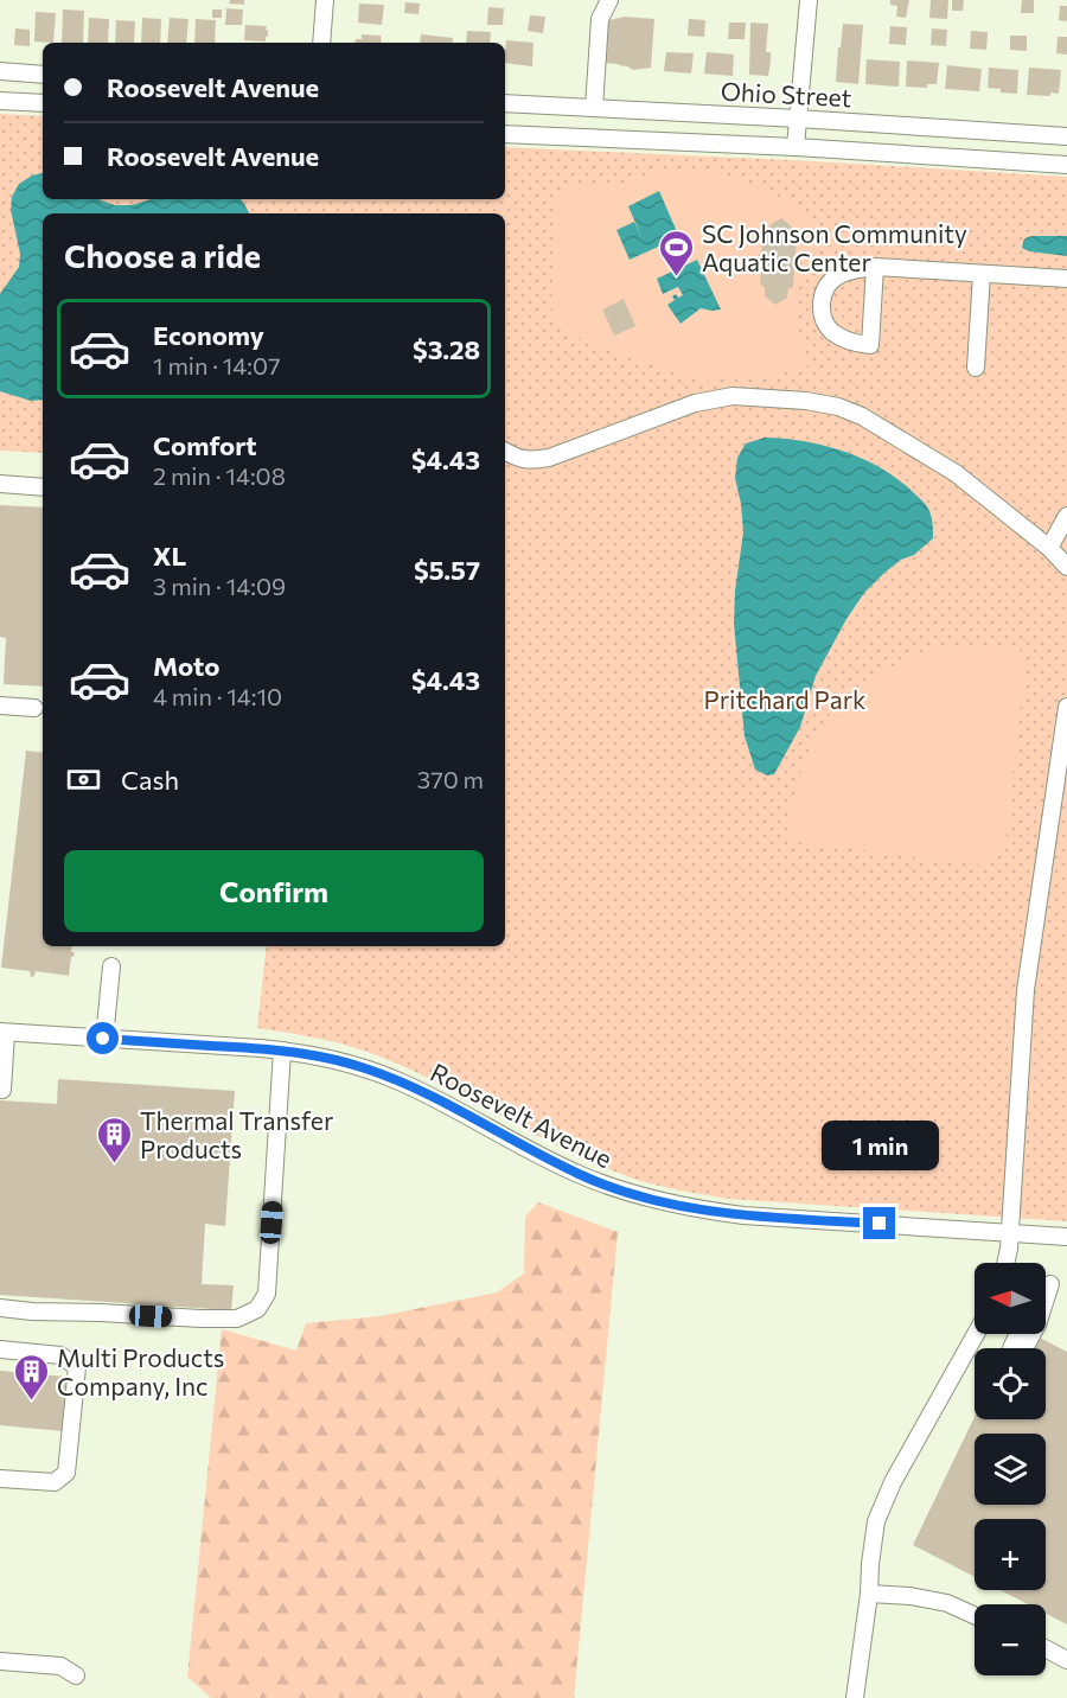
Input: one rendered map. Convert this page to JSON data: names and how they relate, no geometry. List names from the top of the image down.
{
  "streets": {
    "street": ["Ohio Street", "Roosevelt Avenue"]
  },
  "parks": ["Pritchard Park"],
  "places": {
    "sports": ["SC Johnson Community Aquatic Center"],
    "building": ["Thermal Transfer Products", "Multi Products Company, Inc"]
  },
  "north": "left",
  "page": {
    "banner": ["Roosevelt Avenue", "Roosevelt Avenue"],
    "heading": "Choose a ride",
    "list": [
      {
        "name": "Economy",
        "note": "1 min · 14:07",
        "value": "$3.28"
      },
      {
        "name": "Comfort",
        "note": "2 min · 14:08",
        "value": "$4.43"
      },
      {
        "name": "XL",
        "note": "3 min · 14:09",
        "value": "$5.57"
      },
      {
        "name": "Moto",
        "note": "4 min · 14:10",
        "value": "$4.43"
      }
    ],
    "pay": ["Cash", "370 m"],
    "buttons": "Confirm",
    "bubble": "1 min",
    "map_buttons": ["+", "−"]
  }
}
